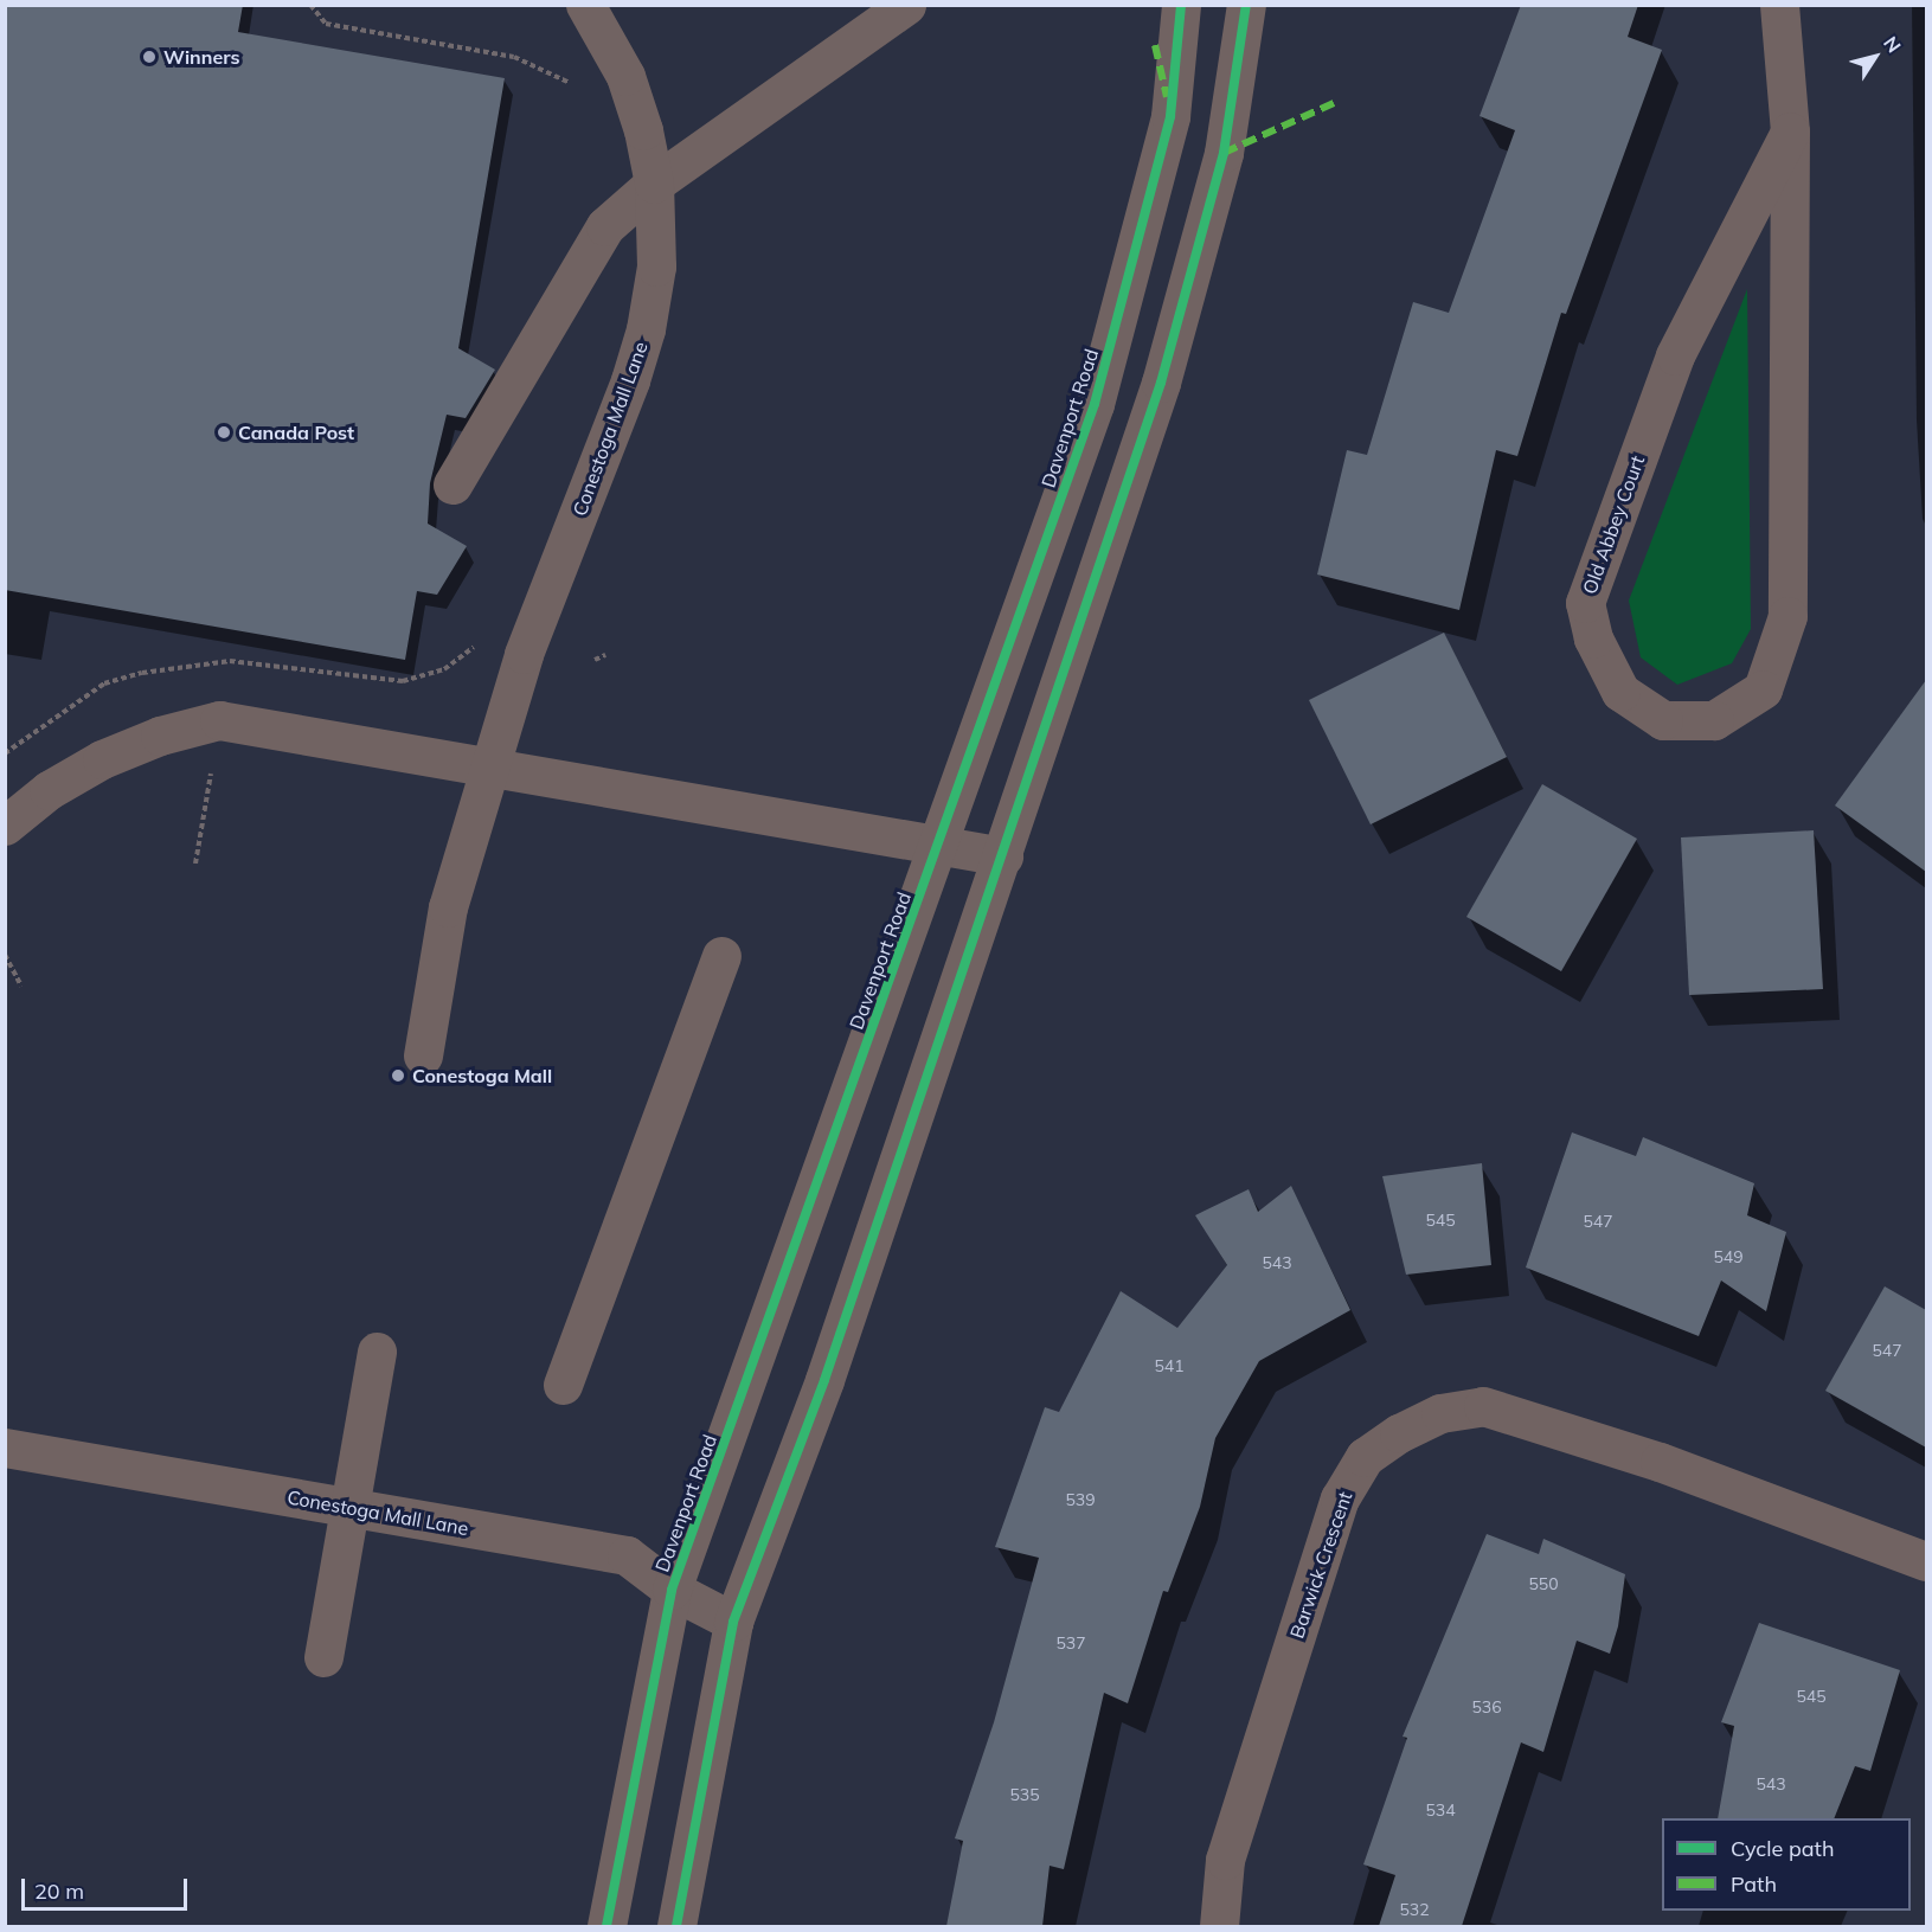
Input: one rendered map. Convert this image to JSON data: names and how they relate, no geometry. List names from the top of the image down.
{
  "streets": {
    "street": [
      "Davenport Road",
      "Conestoga Mall Lane",
      "Old Abbey Court",
      "Barwick Crescent"
    ]
  },
  "crossings": [
    ["Davenport Road", "Conestoga Mall Lane"]
  ],
  "places": ["Winners", "Canada Post", "Conestoga Mall"],
  "house_numbers": [
    "545",
    "547",
    "549",
    "543",
    "547",
    "541",
    "539",
    "550",
    "537",
    "545",
    "536",
    "543",
    "535",
    "534",
    "532"
  ],
  "legend": ["Cycle path", "Path"],
  "scale_bar": "20 m",
  "north": "top right"
}
